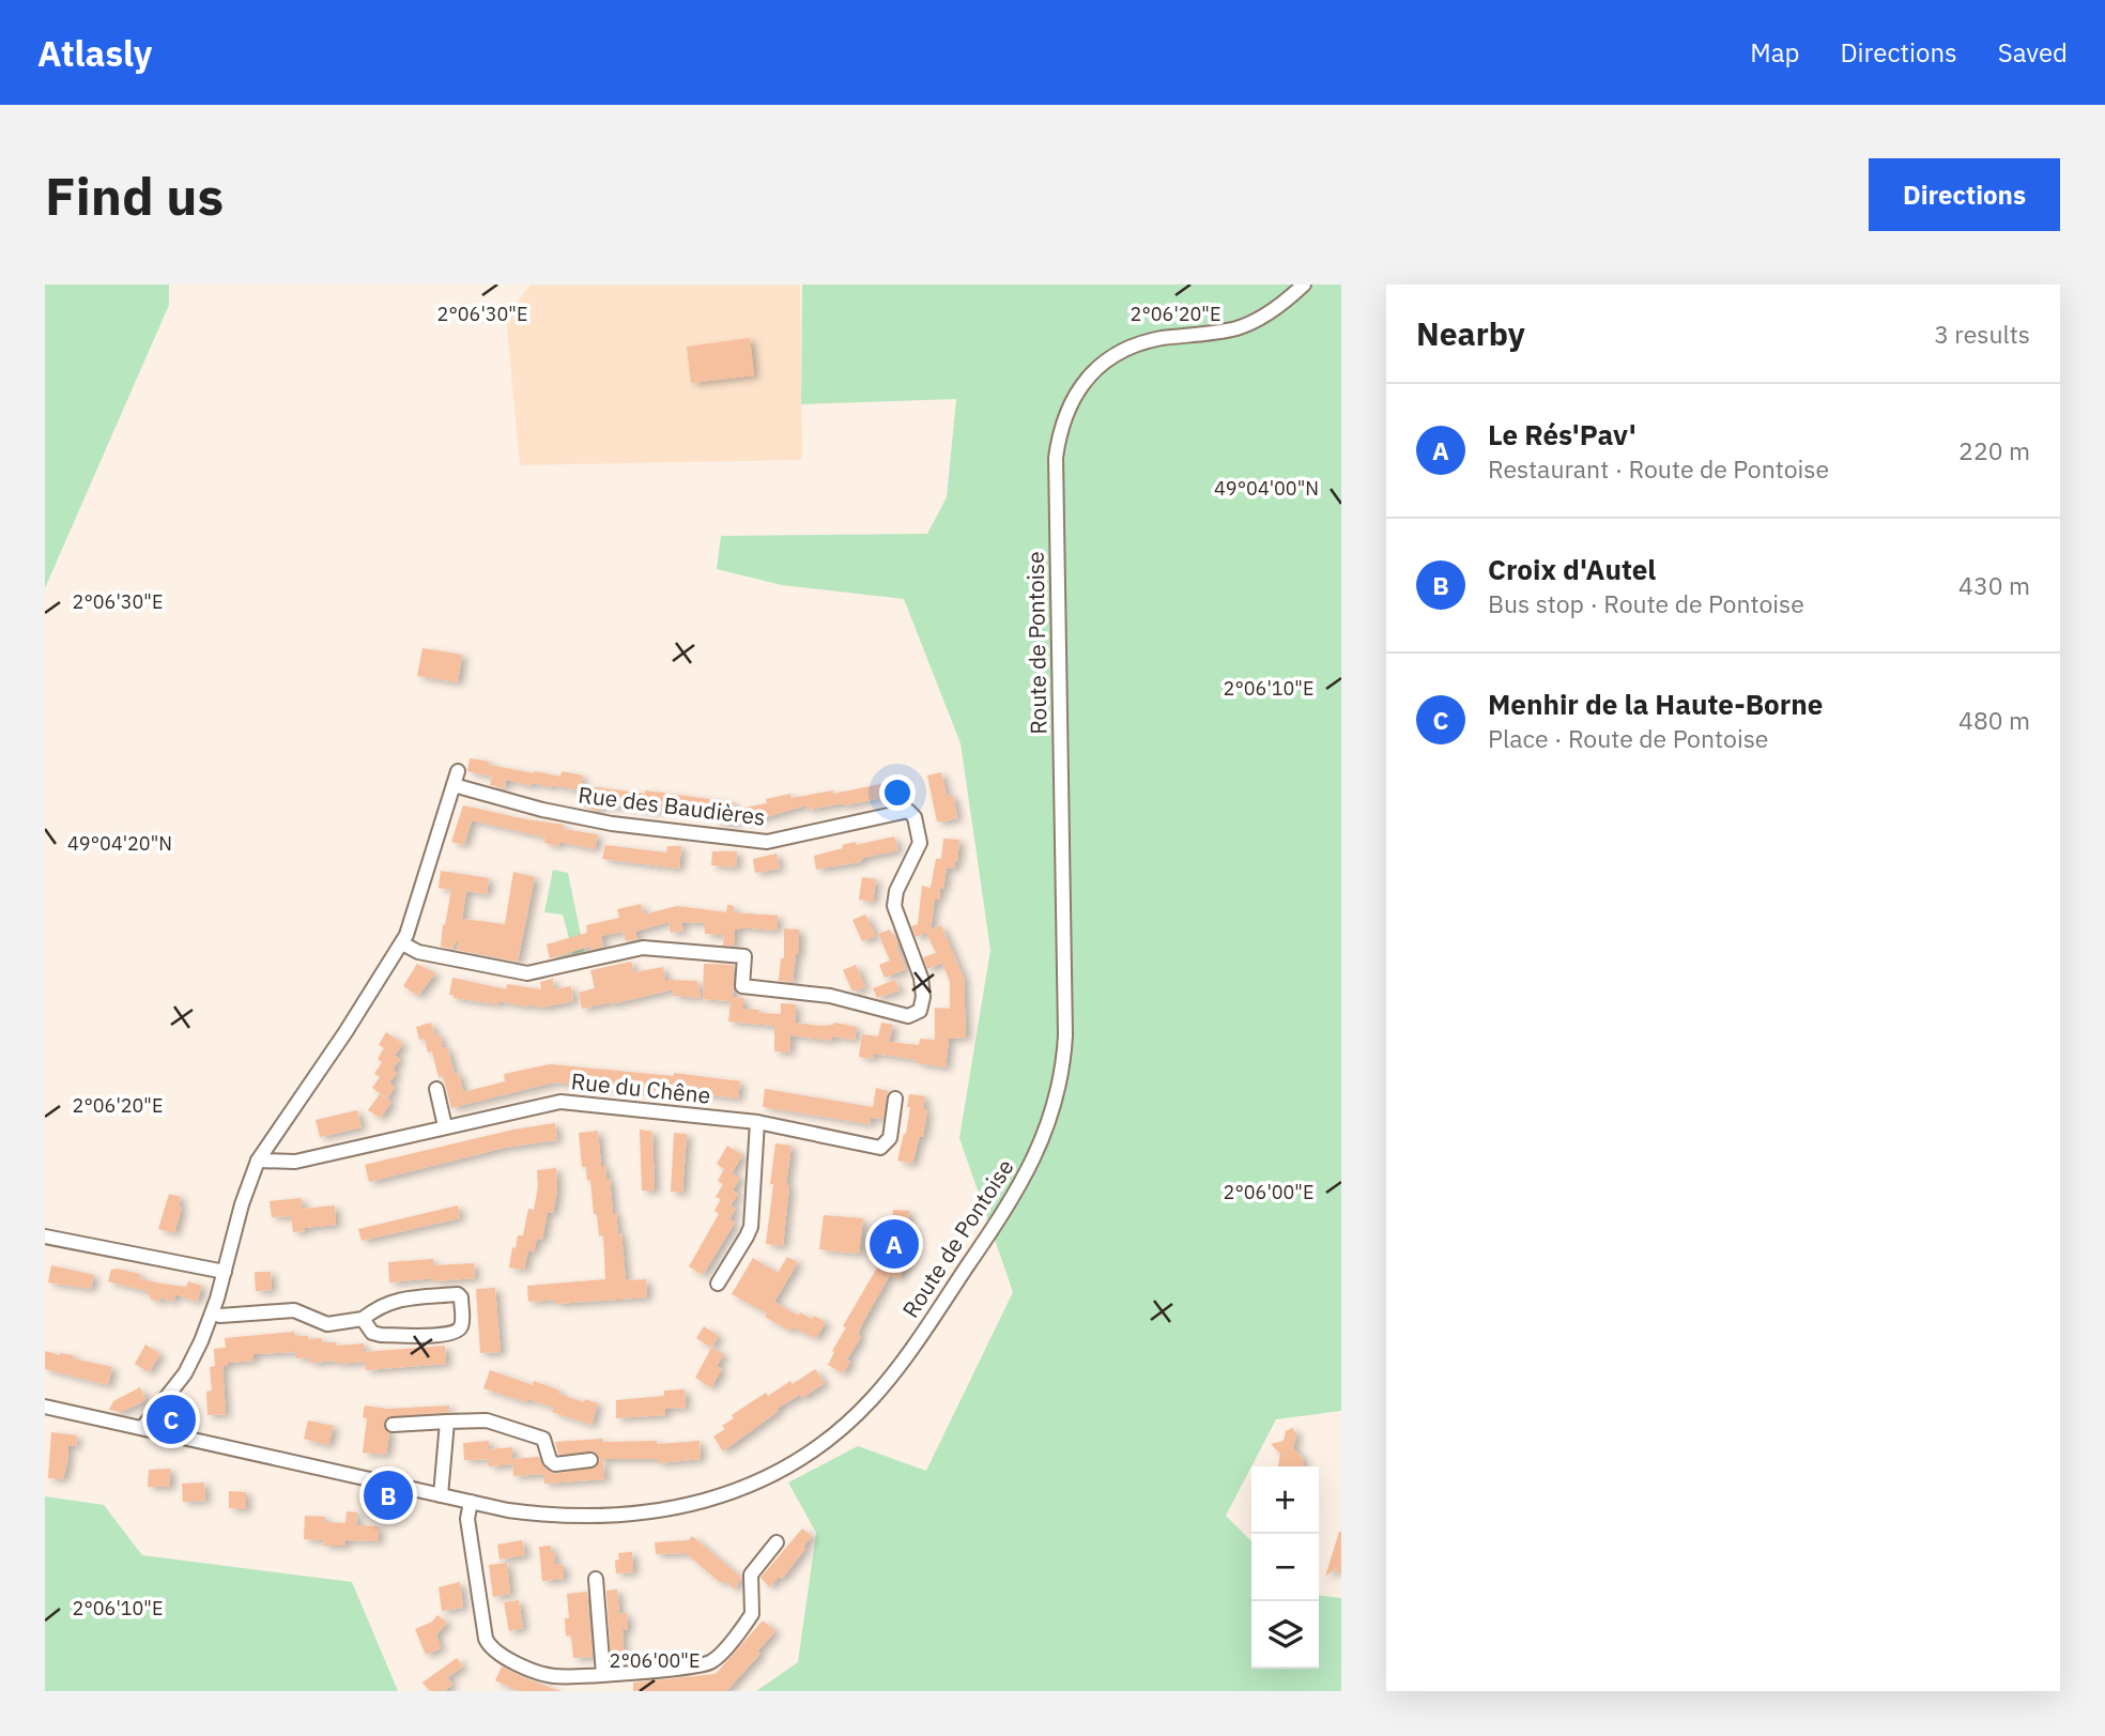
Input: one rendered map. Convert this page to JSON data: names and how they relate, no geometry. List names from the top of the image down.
{
  "streets": {
    "street": ["Route de Pontoise", "Rue des Baudières", "Rue du Chêne"]
  },
  "page": {
    "header": "Atlasly",
    "nav": ["Map", "Directions", "Saved"],
    "buttons": "Directions",
    "title": "Find us",
    "heading": ["Nearby", "3 results"],
    "list": [
      {
        "mark": "A",
        "name": "Le Rés'Pav'",
        "note": "Restaurant · Route de Pontoise",
        "value": "220 m"
      },
      {
        "mark": "B",
        "name": "Croix d'Autel",
        "note": "Bus stop · Route de Pontoise",
        "value": "430 m"
      },
      {
        "mark": "C",
        "name": "Menhir de la Haute-Borne",
        "note": "Place · Route de Pontoise",
        "value": "480 m"
      }
    ],
    "pins": ["A", "C", "B"],
    "map_buttons": ["+", "−"]
  },
  "coordinates": [
    "2°06'30\"E",
    "2°06'20\"E",
    "49°04'00\"N",
    "2°06'10\"E",
    "49°04'20\"N",
    "2°06'00\"E"
  ]
}
